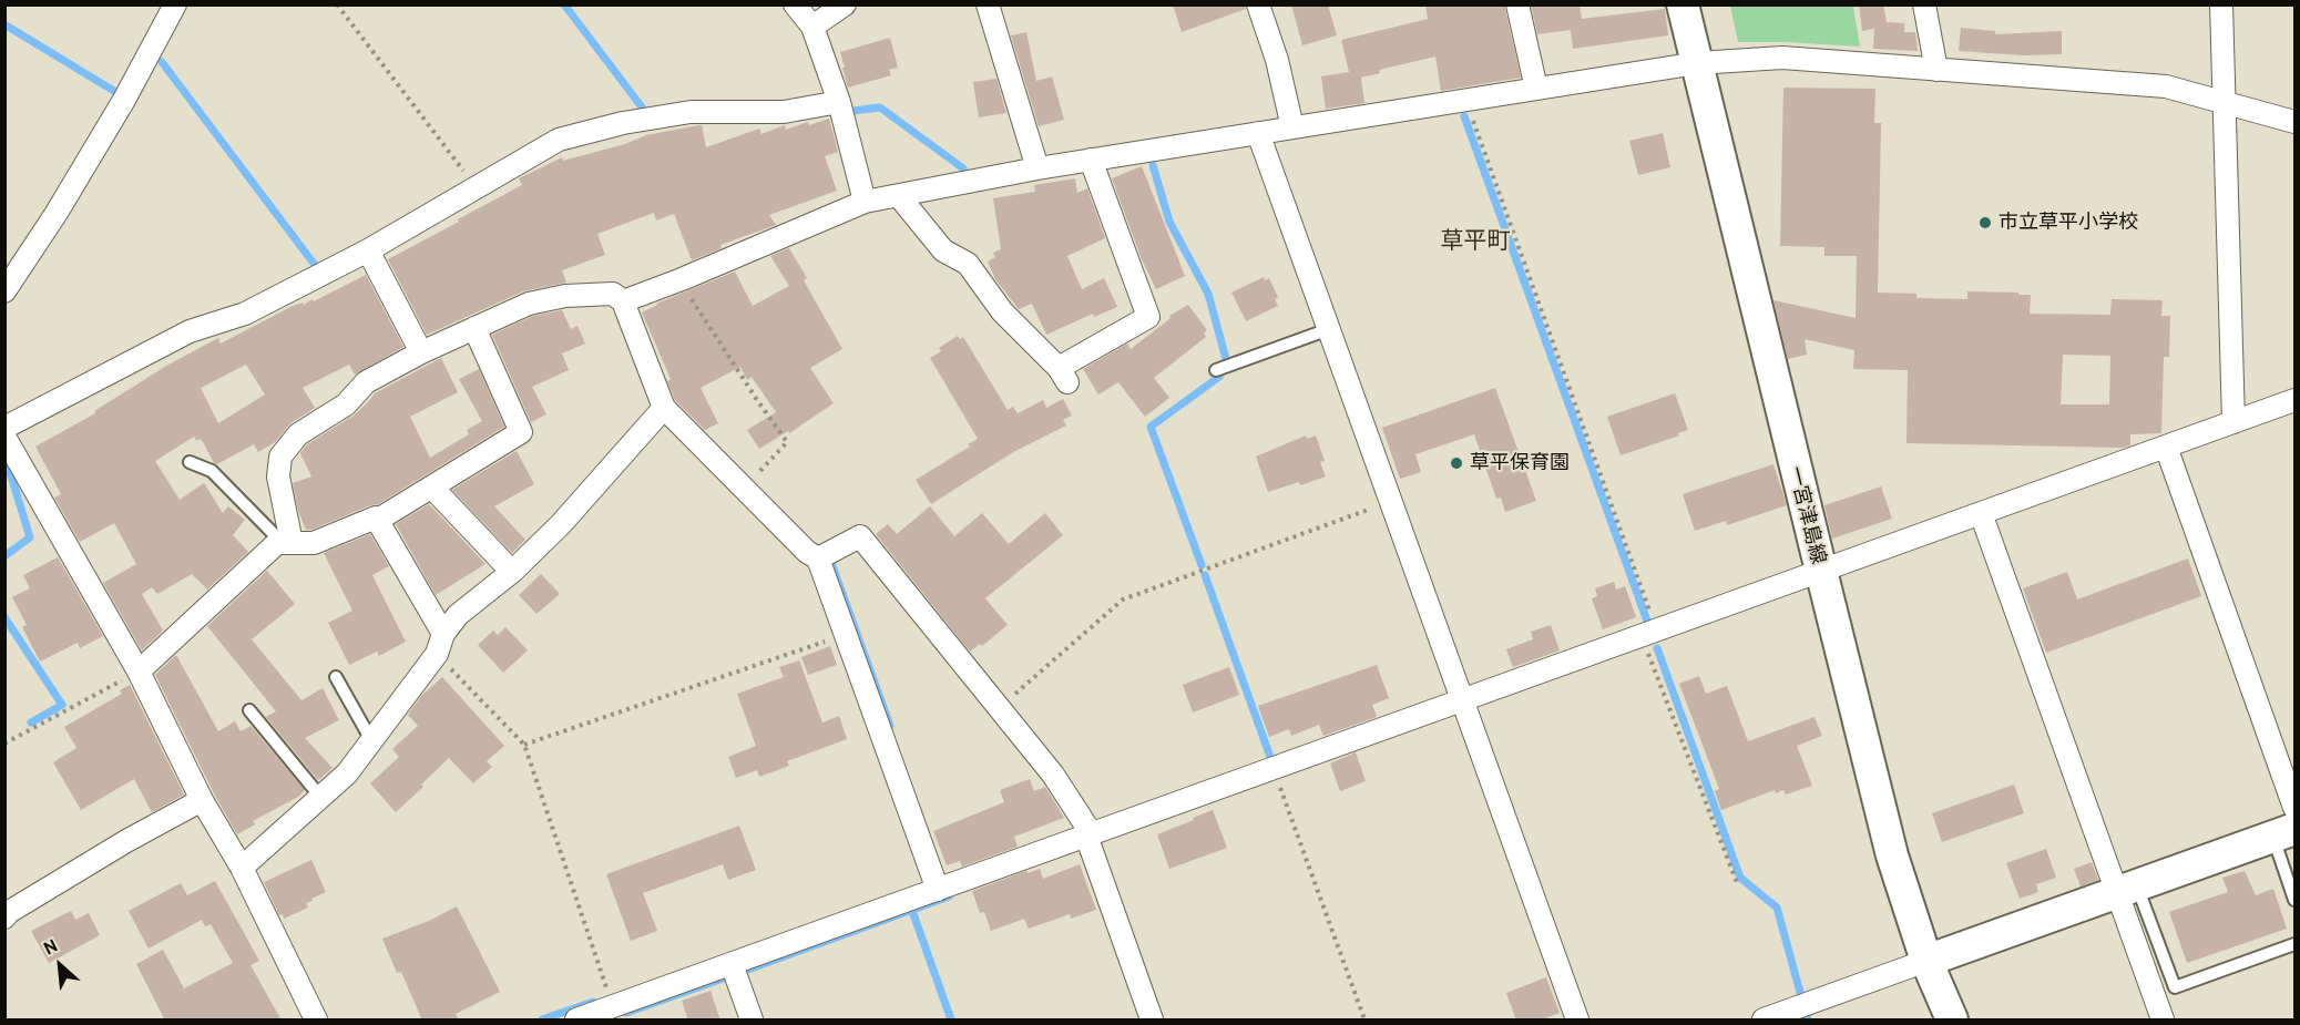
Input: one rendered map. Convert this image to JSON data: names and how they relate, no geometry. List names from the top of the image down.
{
  "streets": {
    "main road": ["一宮津島線"]
  },
  "districts": ["草平町"],
  "places": ["市立草平小学校", "草平保育園"],
  "north": "top left"
}
